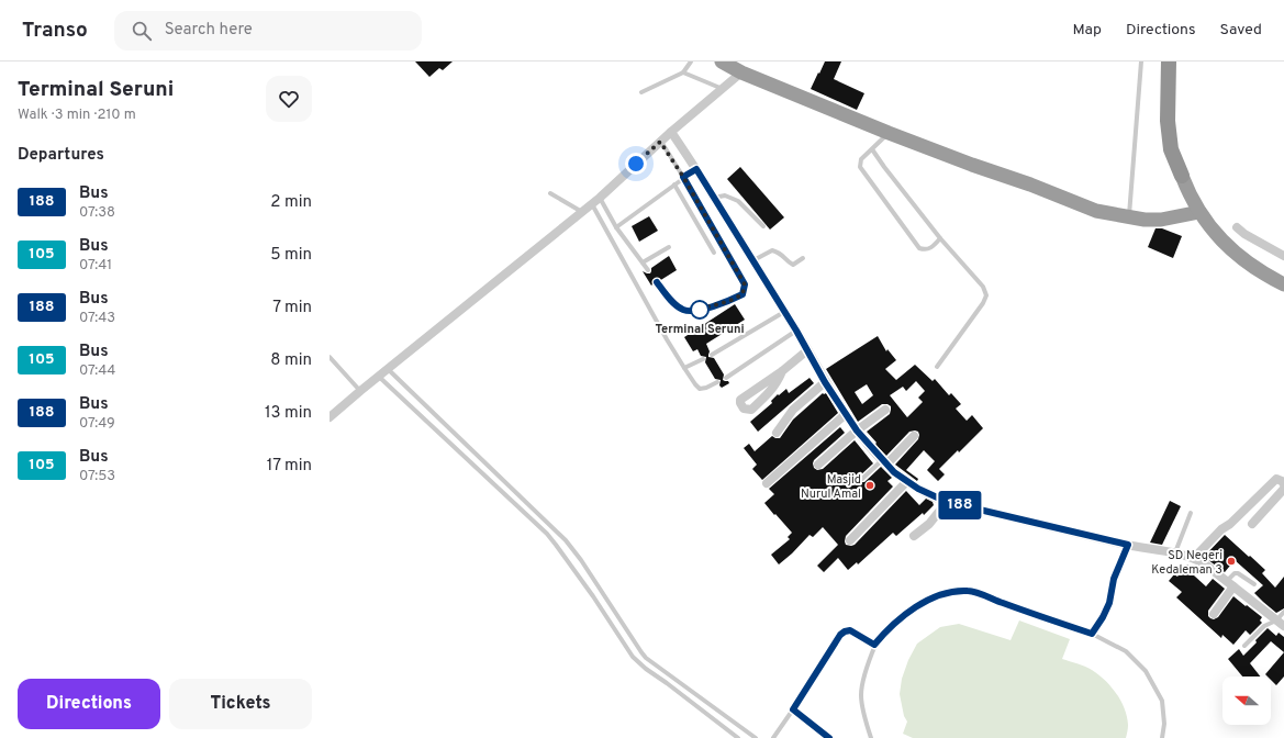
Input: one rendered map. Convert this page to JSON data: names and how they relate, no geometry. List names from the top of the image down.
{
  "places": ["Terminal Seruni", "Masjid Nurul Amal", "SD Negeri Kedaleman 3"],
  "lines": ["bus line 188"],
  "north": "left",
  "page": {
    "header": "Transo",
    "search": "Search here",
    "nav": ["Map", "Directions", "Saved"],
    "heading": [
      ["Terminal Seruni", "Walk · 3 min · 210 m"],
      "Departures"
    ],
    "on_map": "188",
    "list": [
      {
        "mark": "188",
        "name": "Bus",
        "note": "07:38",
        "value": "2 min"
      },
      {
        "mark": "105",
        "name": "Bus",
        "note": "07:41",
        "value": "5 min"
      },
      {
        "mark": "188",
        "name": "Bus",
        "note": "07:43",
        "value": "7 min"
      },
      {
        "mark": "105",
        "name": "Bus",
        "note": "07:44",
        "value": "8 min"
      },
      {
        "mark": "188",
        "name": "Bus",
        "note": "07:49",
        "value": "13 min"
      },
      {
        "mark": "105",
        "name": "Bus",
        "note": "07:53",
        "value": "17 min"
      }
    ],
    "buttons": ["Directions", "Tickets"]
  }
}
